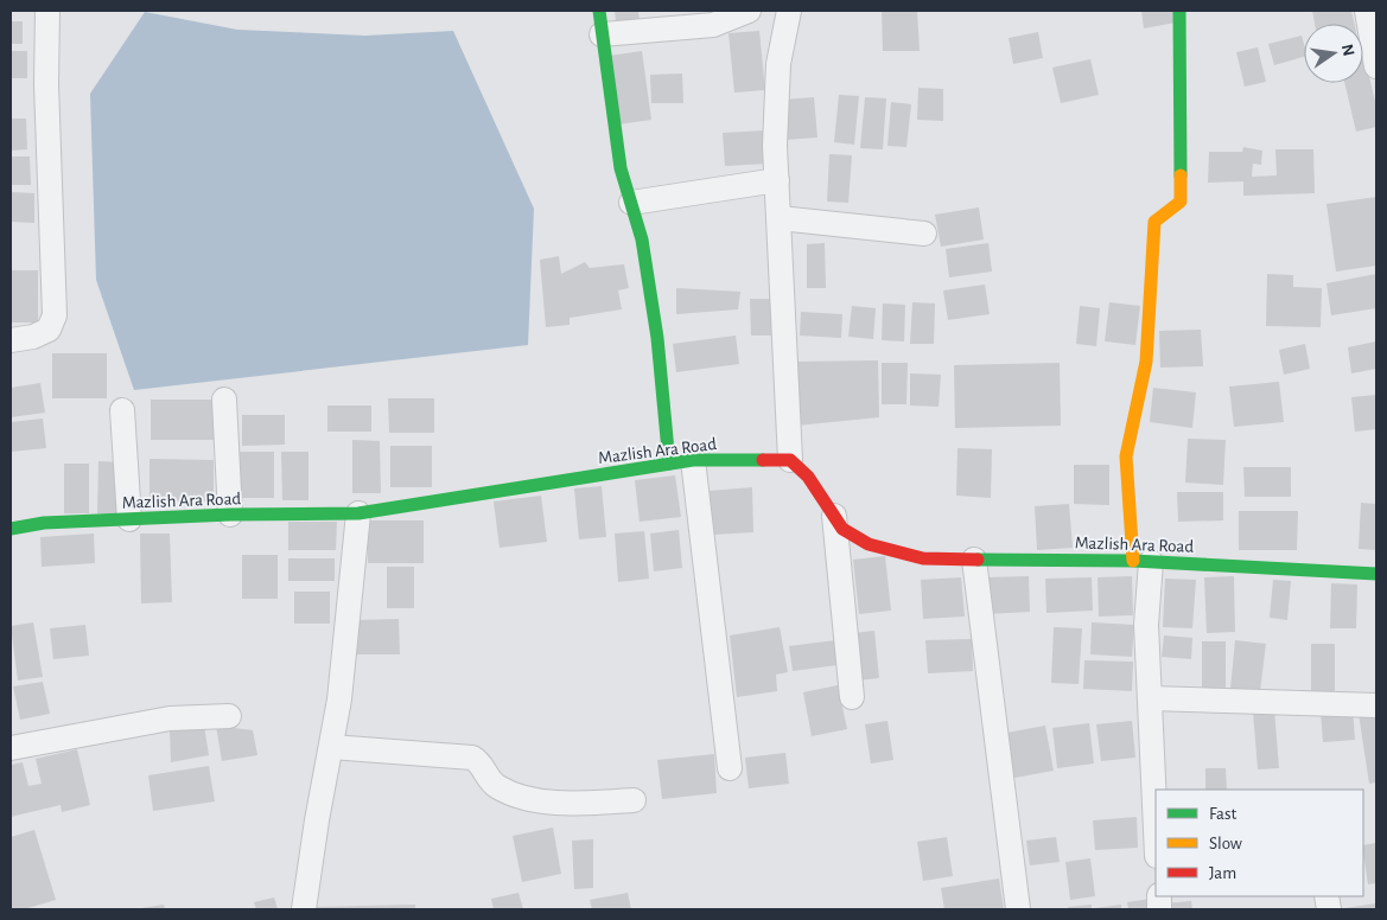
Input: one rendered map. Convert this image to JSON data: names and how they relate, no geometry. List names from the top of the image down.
{
  "streets": {
    "street": ["Mazlish Ara Road"]
  },
  "legend": ["Fast", "Slow", "Jam"],
  "north": "right"
}
